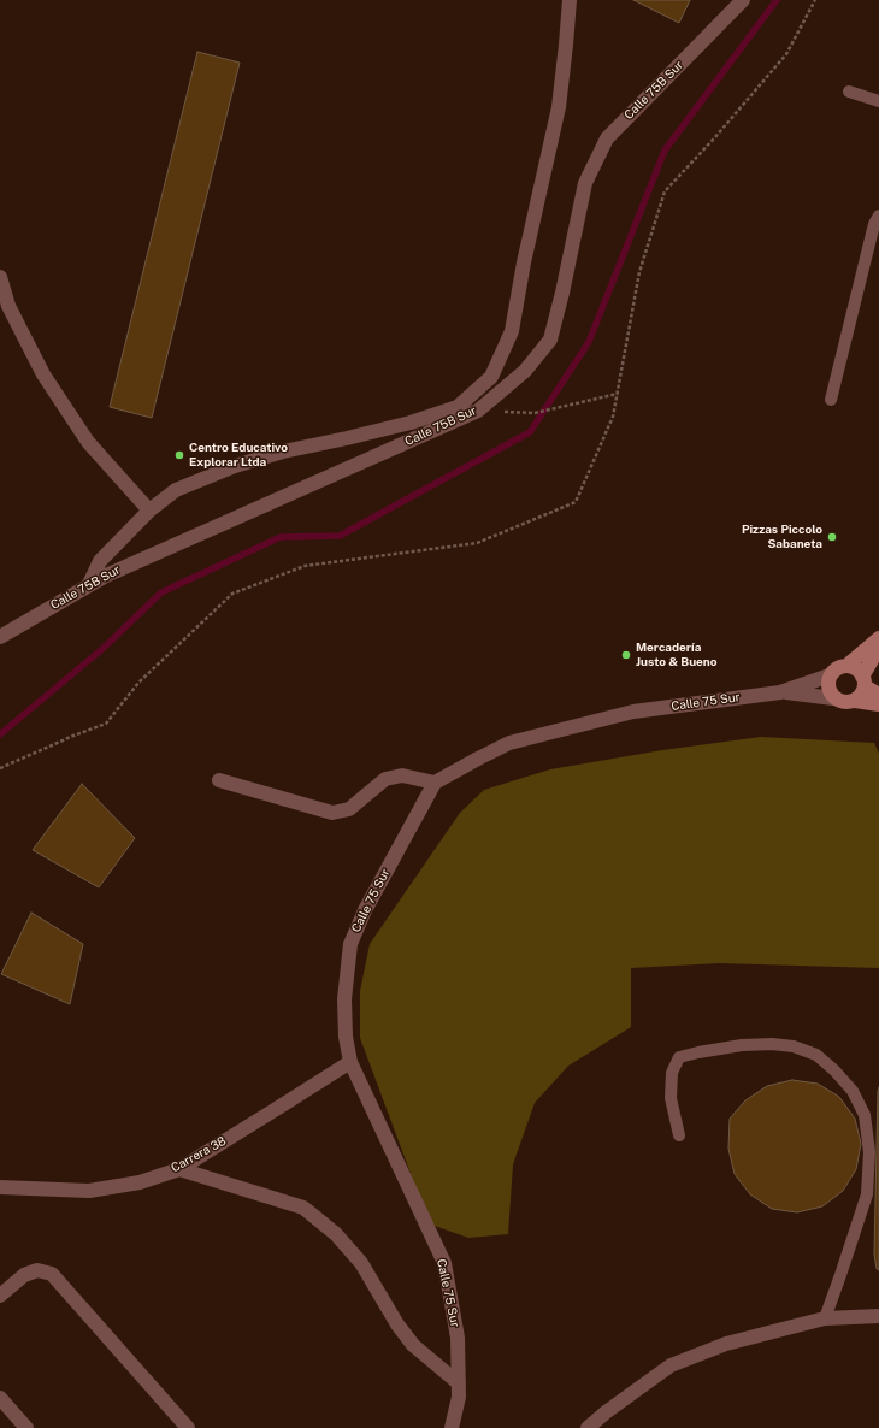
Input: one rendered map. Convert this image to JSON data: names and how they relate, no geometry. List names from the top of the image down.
{
  "streets": {
    "street": ["Calle 75B Sur", "Calle 75 Sur", "Carrera 38"]
  },
  "crossings": [
    ["Calle 75 Sur", "Carrera 38"]
  ],
  "places": ["Centro Educativo Explorar Ltda", "Pizzas Piccolo Sabaneta", "Mercadería Justo & Bueno"]
}
